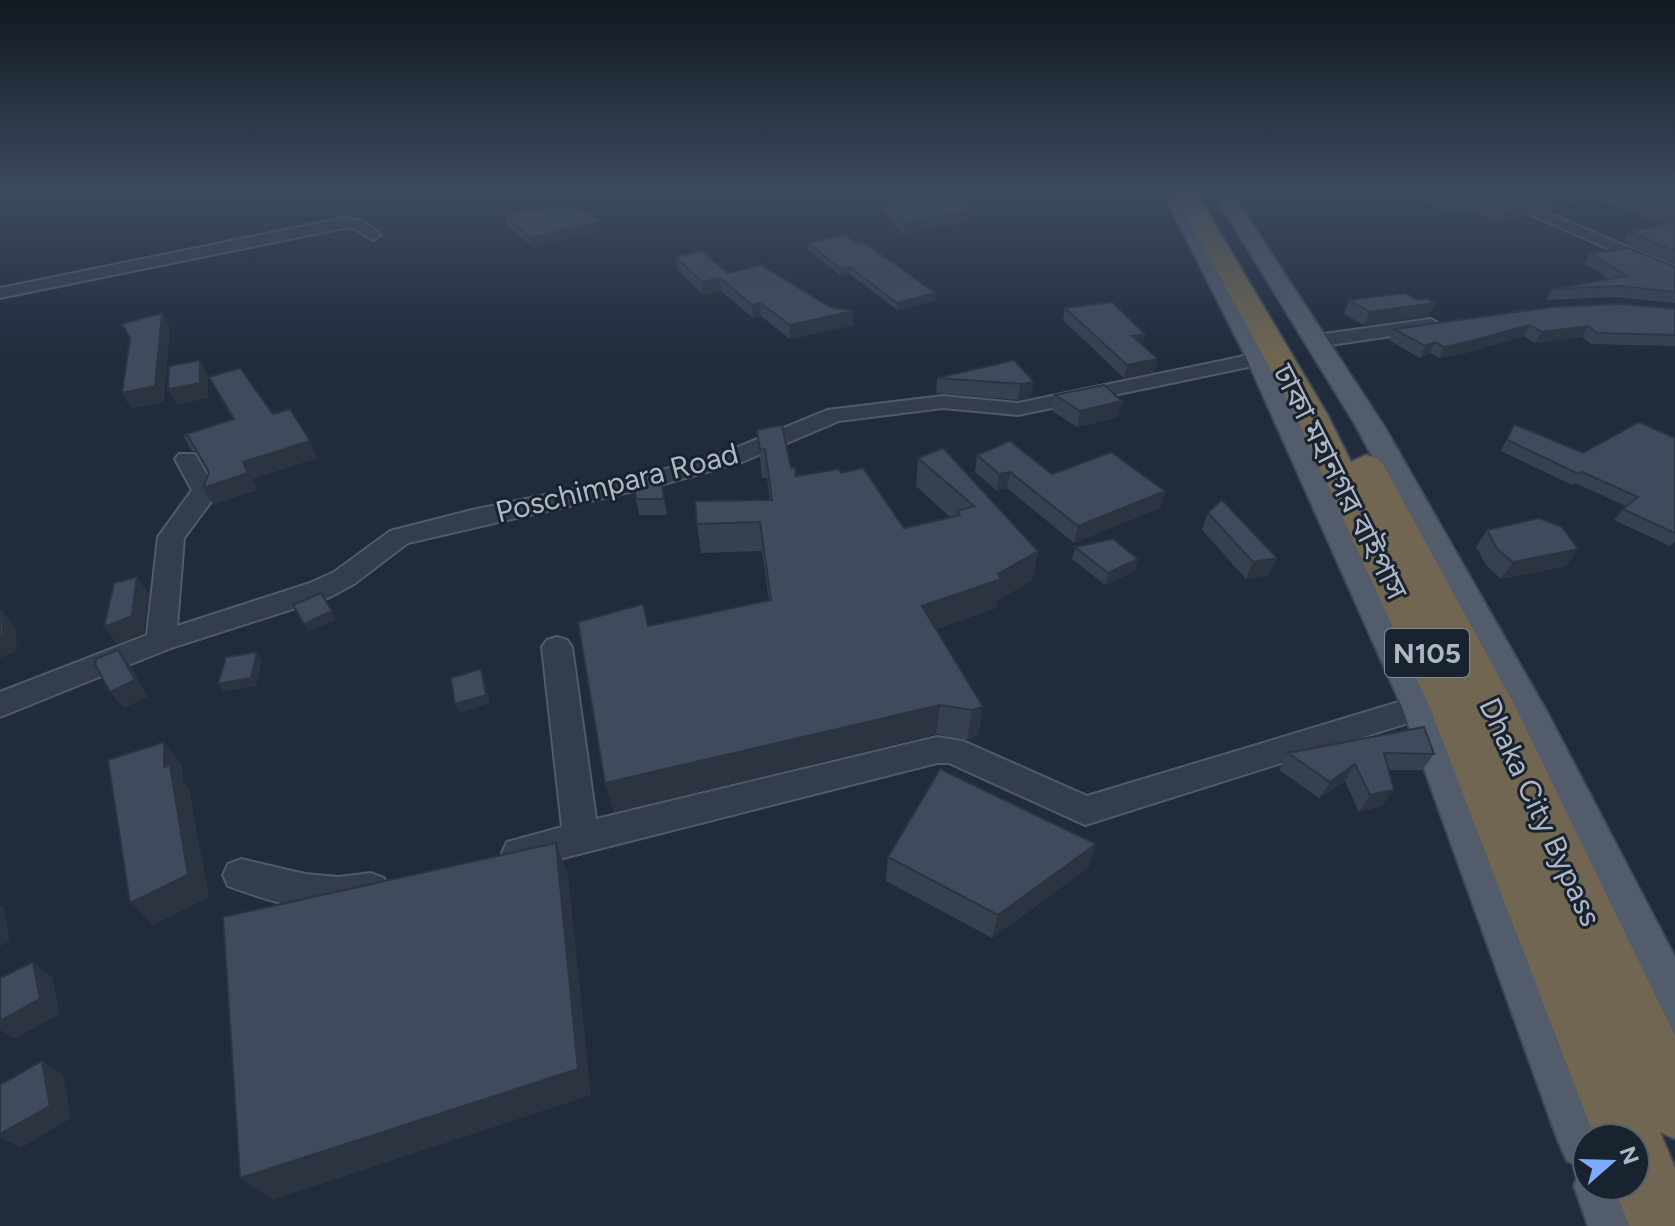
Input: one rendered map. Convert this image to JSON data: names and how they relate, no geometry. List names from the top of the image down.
{
  "streets": {
    "highway": ["ঢাকা মহানগর বাইপাস", "N105", "Dhaka City Bypass"],
    "street": ["Poschimpara Road"]
  },
  "north": "right"
}
